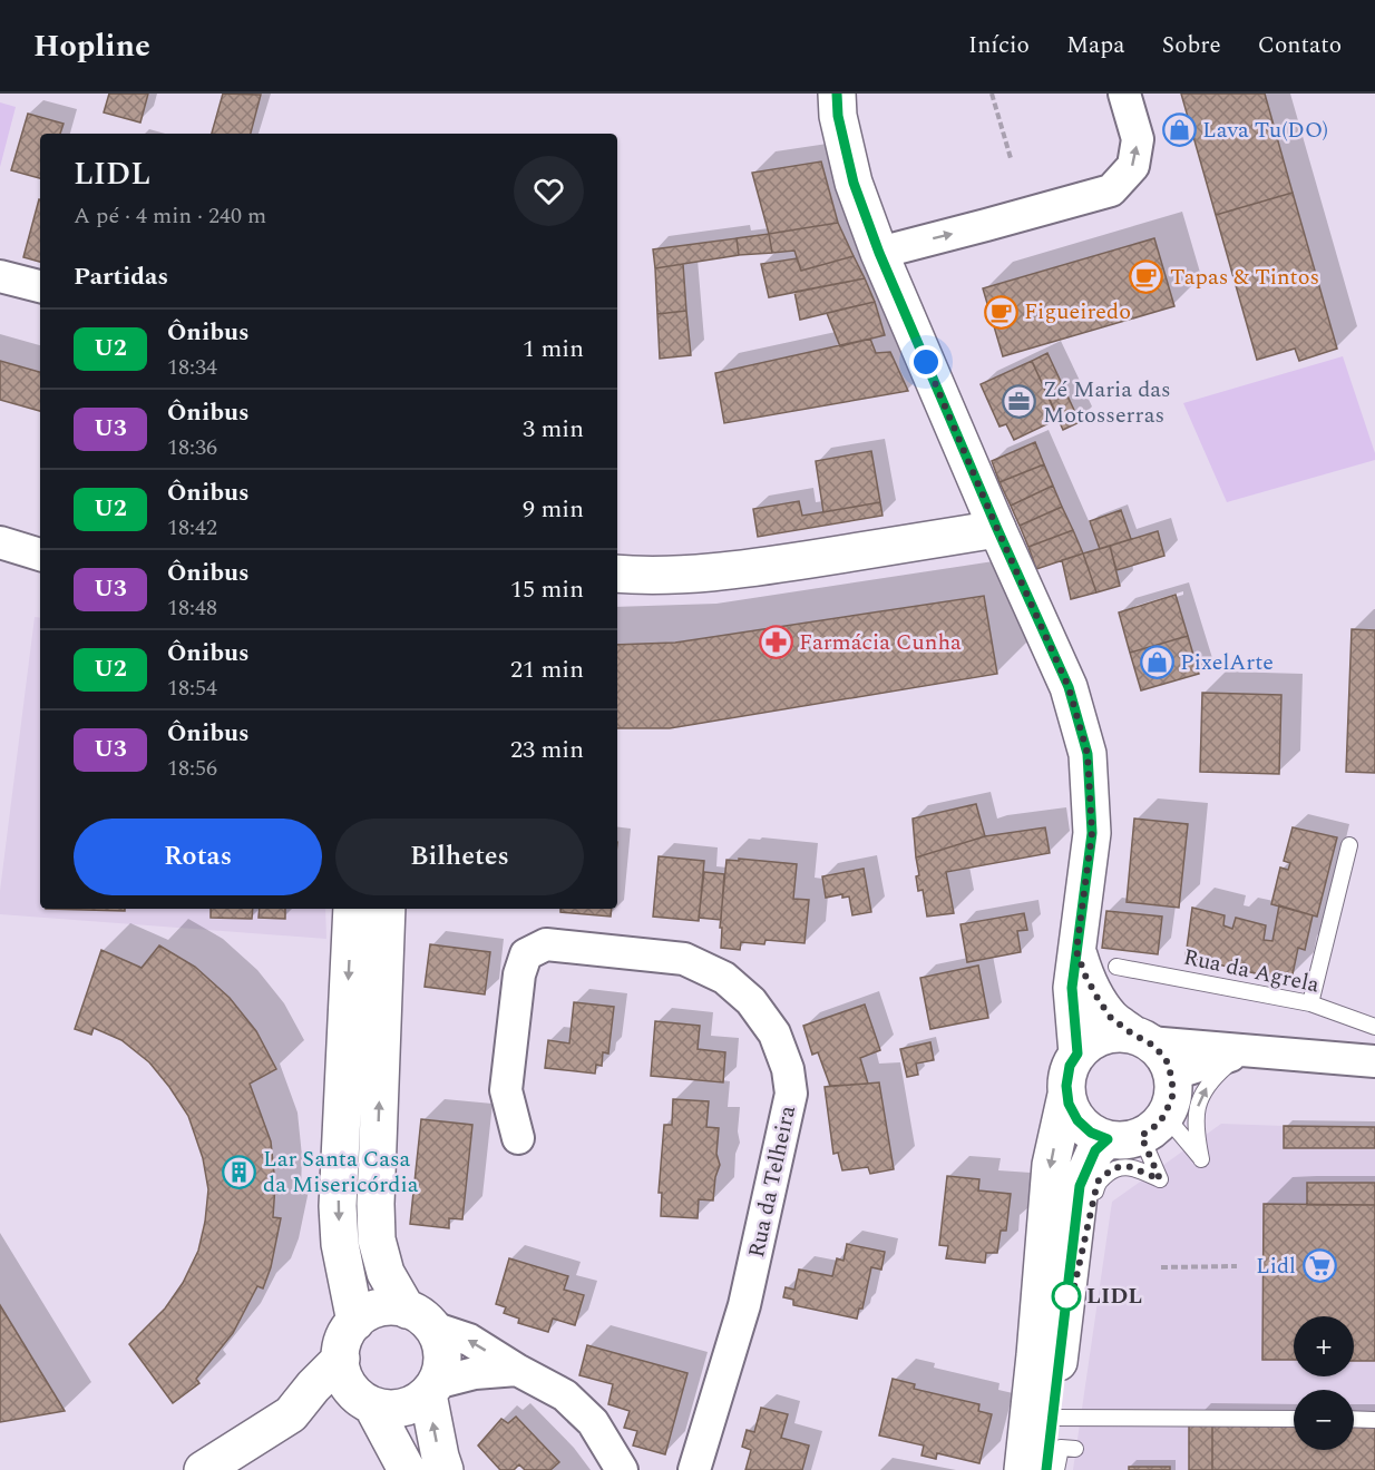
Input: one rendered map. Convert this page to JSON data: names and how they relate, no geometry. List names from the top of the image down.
{
  "streets": {
    "street": ["Rua da Telheira"],
    "lane": ["Rua da Agrela"]
  },
  "places": {
    "shop": ["Lava Tu(DO)", "PixelArte"],
    "cafe": ["Tapas & Tintos", "Figueiredo"],
    "office": ["Zé Maria das Motosserras"],
    "pharmacy": ["Farmácia Cunha"],
    "building": ["Lar Santa Casa da Misericórdia"],
    "supermarket": ["Lidl"],
    "other": ["LIDL"]
  },
  "lines": ["bus line U2"],
  "page": {
    "header": "Hopline",
    "nav": [
      "Início",
      "Mapa",
      "Sobre",
      "Contato"
    ],
    "heading": [
      ["LIDL", "A pé · 4 min · 240 m"],
      "Partidas"
    ],
    "list": [
      {
        "mark": "U2",
        "name": "Ônibus",
        "note": "18:34",
        "value": "1 min"
      },
      {
        "mark": "U3",
        "name": "Ônibus",
        "note": "18:36",
        "value": "3 min"
      },
      {
        "mark": "U2",
        "name": "Ônibus",
        "note": "18:42",
        "value": "9 min"
      },
      {
        "mark": "U3",
        "name": "Ônibus",
        "note": "18:48",
        "value": "15 min"
      },
      {
        "mark": "U2",
        "name": "Ônibus",
        "note": "18:54",
        "value": "21 min"
      },
      {
        "mark": "U3",
        "name": "Ônibus",
        "note": "18:56",
        "value": "23 min"
      }
    ],
    "buttons": ["Rotas", "Bilhetes"],
    "map_buttons": ["+", "−"]
  }
}
